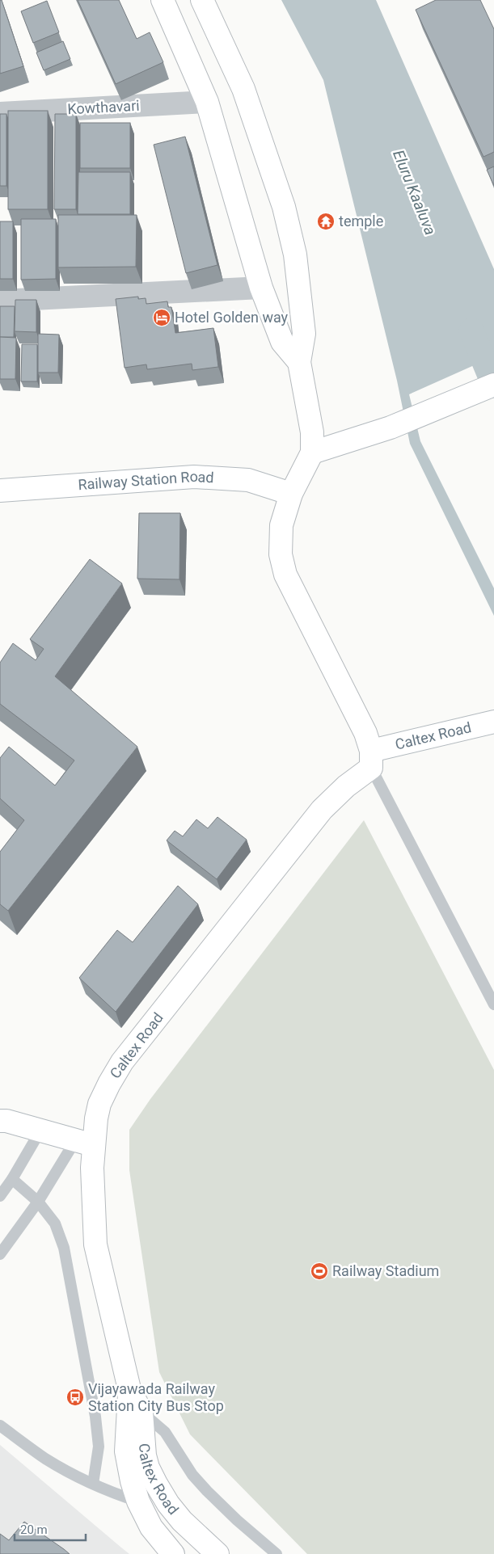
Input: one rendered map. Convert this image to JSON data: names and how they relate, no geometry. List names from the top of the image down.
{
  "streets": {
    "main road": ["Railway Station Road", "Caltex Road"],
    "street": ["Kowthavari"]
  },
  "water": ["Eluru Kaaluva"],
  "places": {
    "temple": ["temple"],
    "hotel": ["Hotel Golden way"],
    "sports": ["Railway Stadium"],
    "bus stop": ["Vijayawada Railway Station City Bus Stop"]
  },
  "scale_bar": "20 m"
}
